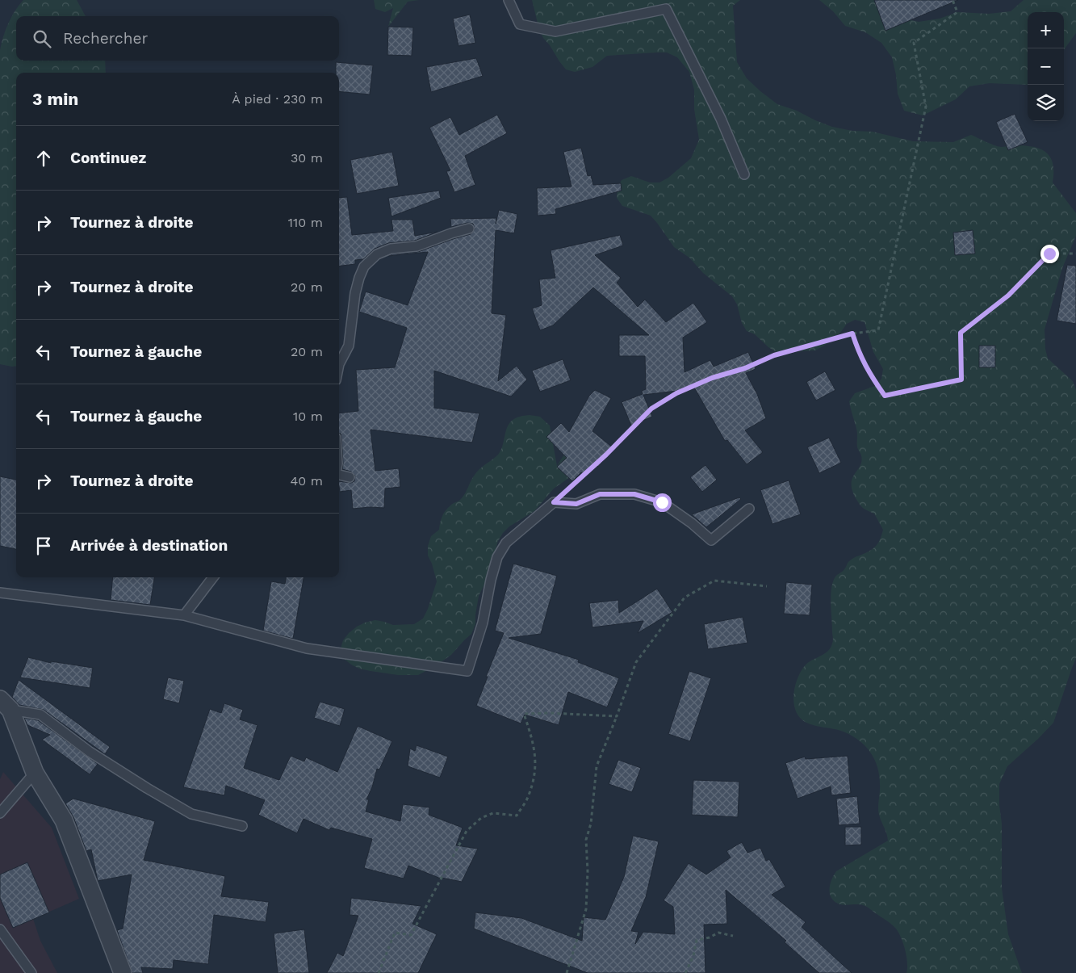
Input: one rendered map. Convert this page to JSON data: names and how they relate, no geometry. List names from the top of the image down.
{
  "page": {
    "map_buttons": ["+", "−"],
    "search": "Rechercher",
    "heading": ["3 min", "À pied · 230 m"],
    "list": [
      ["Continuez", "30 m"],
      ["Tournez à droite", "110 m"],
      ["Tournez à droite", "20 m"],
      ["Tournez à gauche", "20 m"],
      ["Tournez à gauche", "10 m"],
      ["Tournez à droite", "40 m"],
      "Arrivée à destination"
    ]
  }
}
